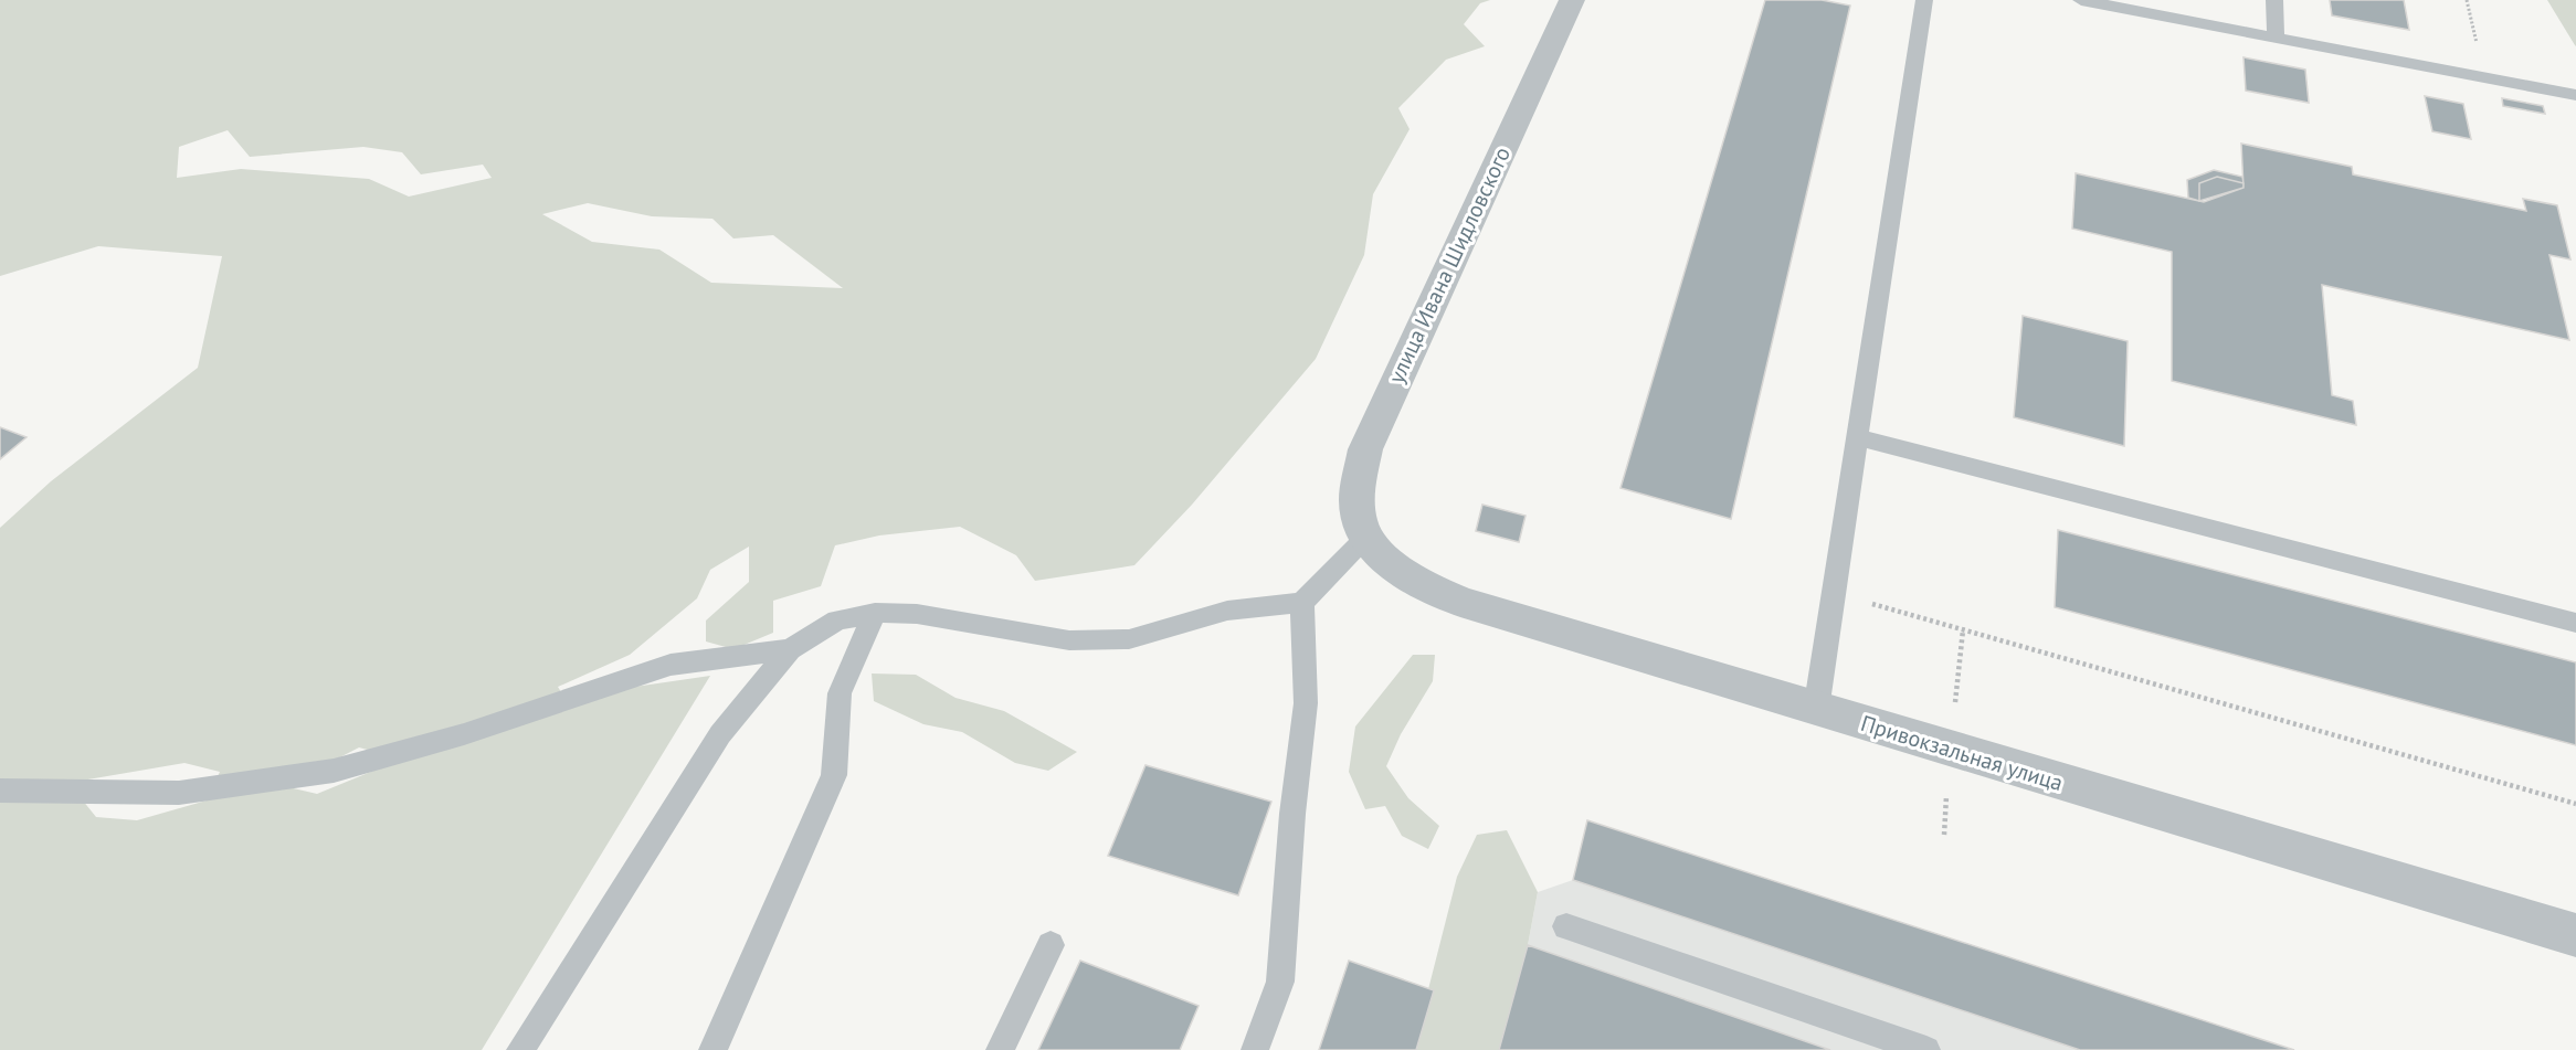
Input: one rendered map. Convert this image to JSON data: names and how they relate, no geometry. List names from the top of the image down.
{
  "streets": {
    "street": ["улица Ивана Шидловского", "Привокзальная улица"]
  },
  "crossings": [
    ["улица Ивана Шидловского", "Привокзальная улица"]
  ]
}
